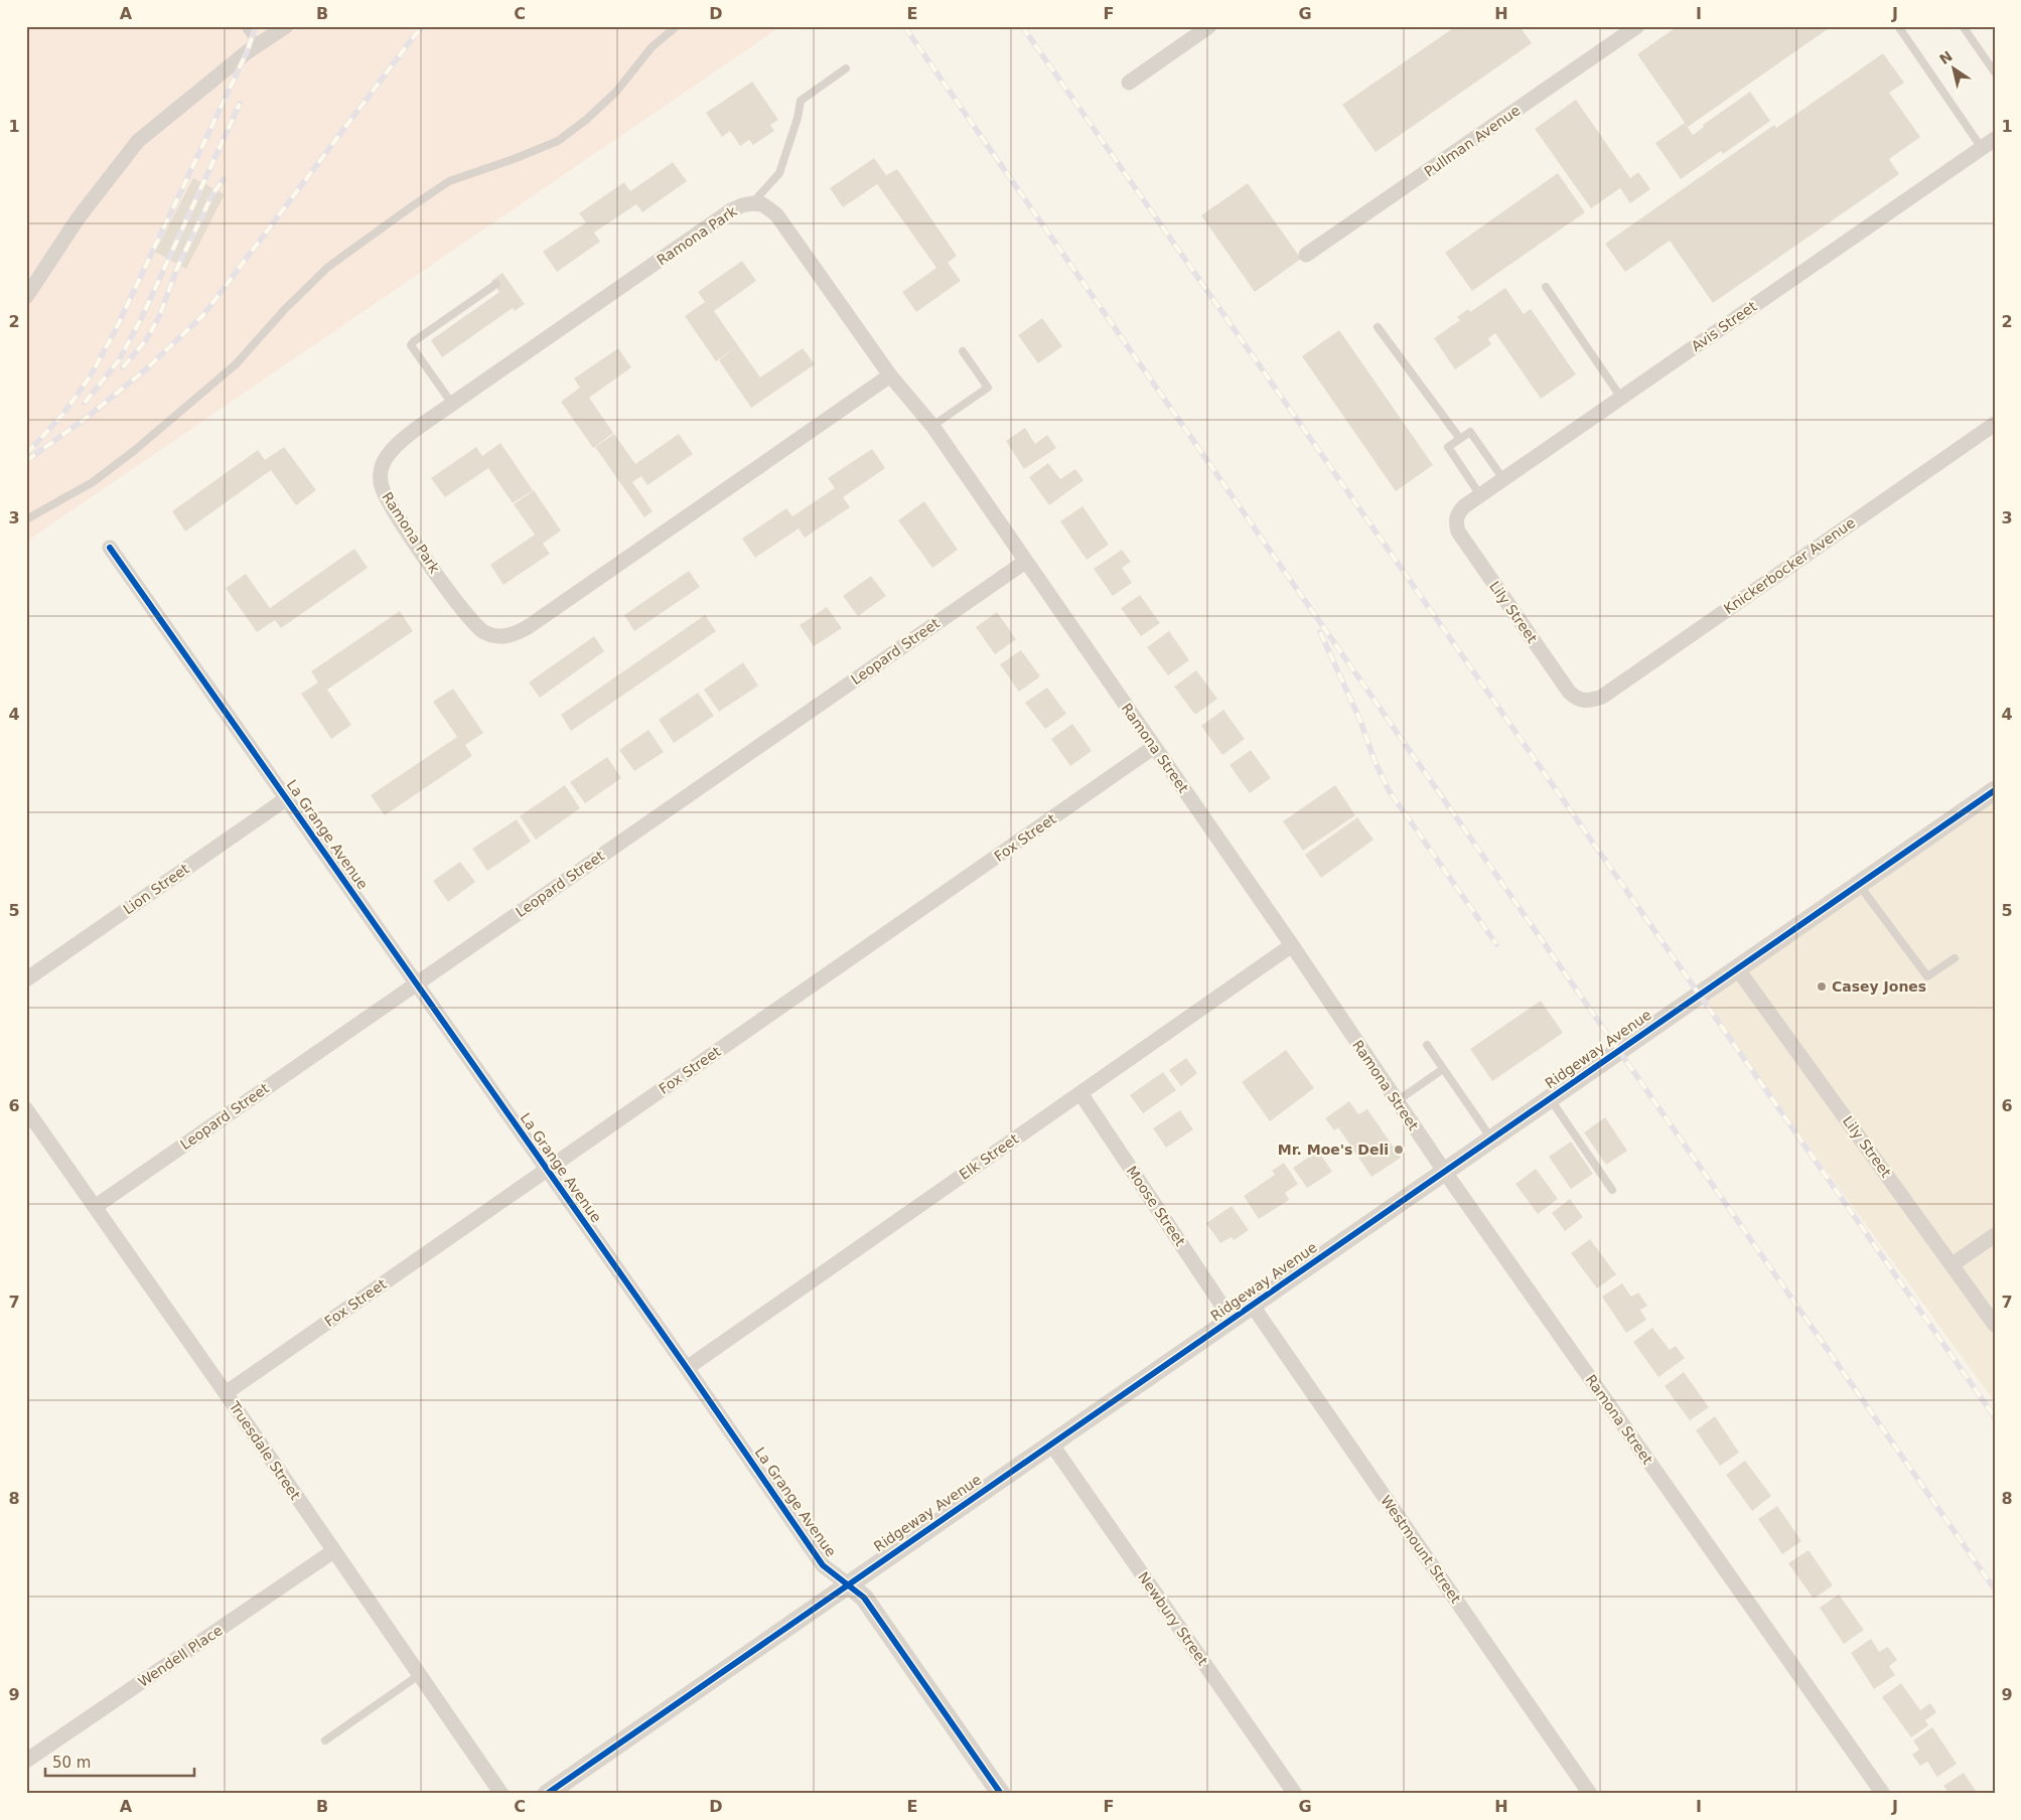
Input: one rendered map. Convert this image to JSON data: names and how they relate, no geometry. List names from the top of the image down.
{
  "streets": {
    "street": [
      "Pullman Avenue",
      "Ramona Park",
      "Avis Street",
      "Knickerbocker Avenue",
      "Lily Street",
      "Leopard Street",
      "Ramona Street",
      "La Grange Avenue",
      "Fox Street",
      "Lion Street",
      "Ridgeway Avenue",
      "Elk Street",
      "Moose Street",
      "Truesdale Street",
      "Westmount Street",
      "Newbury Street",
      "Wendell Place"
    ]
  },
  "crossings": [
    ["Ramona Park", "Ramona Street"],
    ["Avis Street", "Lily Street"],
    ["Knickerbocker Avenue", "Lily Street"],
    ["Lily Street", "Ridgeway Avenue"],
    ["Leopard Street", "Ramona Street"],
    ["Leopard Street", "La Grange Avenue"],
    ["Leopard Street", "Truesdale Street"],
    ["Ramona Street", "Fox Street"],
    ["Ramona Street", "Ridgeway Avenue"],
    ["Ramona Street", "Elk Street"],
    ["La Grange Avenue", "Fox Street"],
    ["La Grange Avenue", "Lion Street"],
    ["La Grange Avenue", "Ridgeway Avenue"],
    ["La Grange Avenue", "Elk Street"],
    ["Fox Street", "Truesdale Street"],
    ["Ridgeway Avenue", "Moose Street"],
    ["Ridgeway Avenue", "Westmount Street"],
    ["Ridgeway Avenue", "Newbury Street"],
    ["Elk Street", "Moose Street"],
    ["Truesdale Street", "Wendell Place"]
  ],
  "places": ["Casey Jones", "Mr. Moe's Deli"],
  "scale_bar": "50 m",
  "north": "top left",
  "grid": {
    "columns": [
      "A",
      "B",
      "C",
      "D",
      "E",
      "F",
      "G",
      "H",
      "I",
      "J"
    ],
    "rows": [
      "1",
      "2",
      "3",
      "4",
      "5",
      "6",
      "7",
      "8",
      "9"
    ]
  }
}
